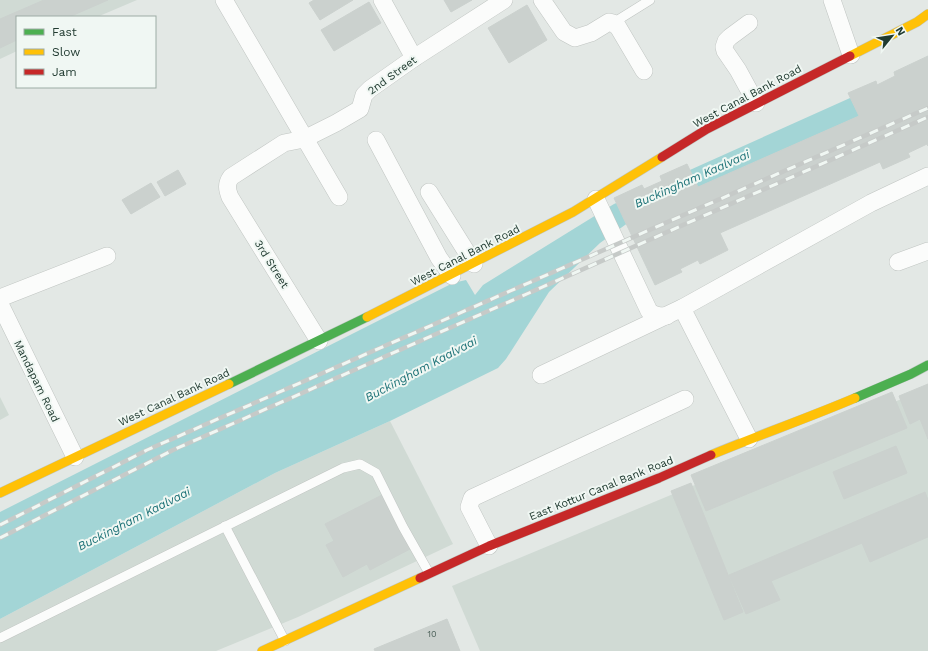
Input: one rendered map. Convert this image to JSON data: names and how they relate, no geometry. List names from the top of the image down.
{
  "streets": {
    "street": [
      "2nd Street",
      "West Canal Bank Road",
      "3rd Street",
      "Mandapam Road",
      "East Kottur Canal Bank Road"
    ]
  },
  "crossings": [
    ["2nd Street", "3rd Street"],
    ["West Canal Bank Road", "3rd Street"],
    ["West Canal Bank Road", "Mandapam Road"]
  ],
  "water": ["Buckingham Kaalvaai"],
  "house_numbers": ["10"],
  "legend": ["Fast", "Slow", "Jam"],
  "north": "top right"
}
